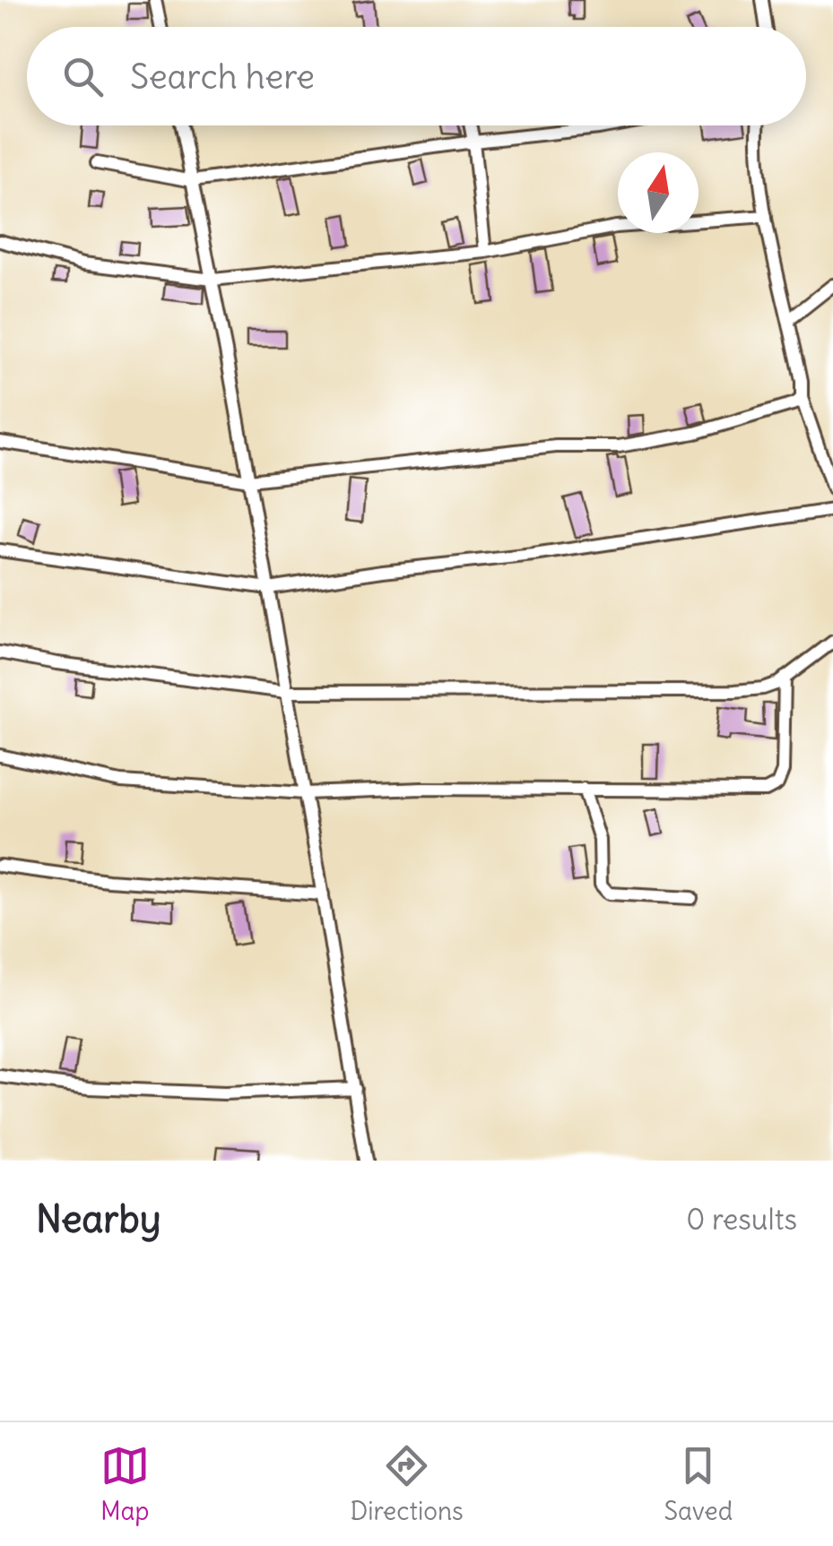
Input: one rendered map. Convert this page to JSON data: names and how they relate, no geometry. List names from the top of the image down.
{
  "north": "top",
  "page": {
    "search": "Search here",
    "heading": ["Nearby", "0 results"],
    "nav": ["Map", "Directions", "Saved"]
  }
}
